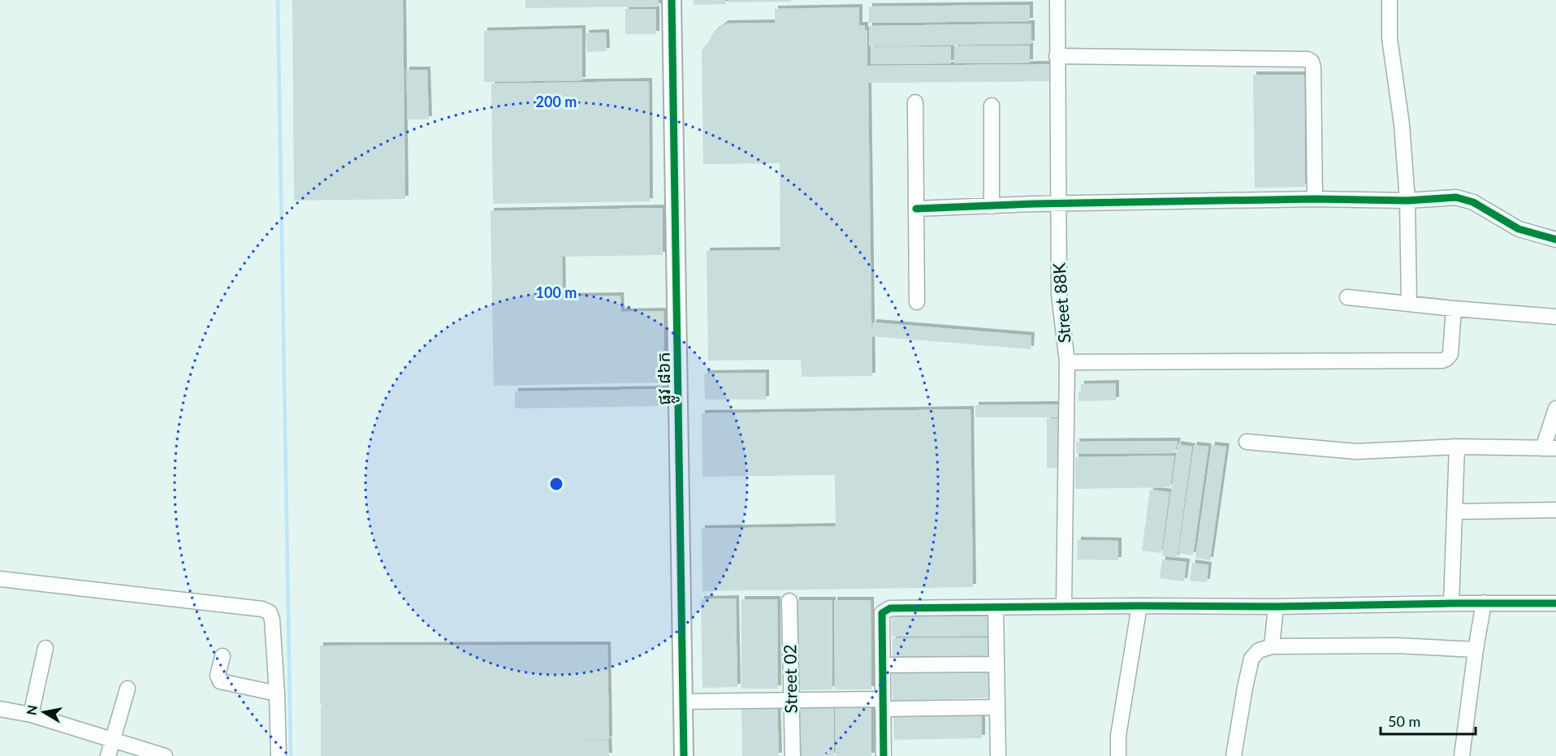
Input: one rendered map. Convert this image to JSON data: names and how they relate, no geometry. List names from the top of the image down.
{
  "streets": {
    "street": ["Street 88K", "ផ្លូវ ៨៦ក", "Street 02"]
  },
  "scale_bar": "50 m",
  "north": "left",
  "rings": ["200 m", "100 m"]
}
